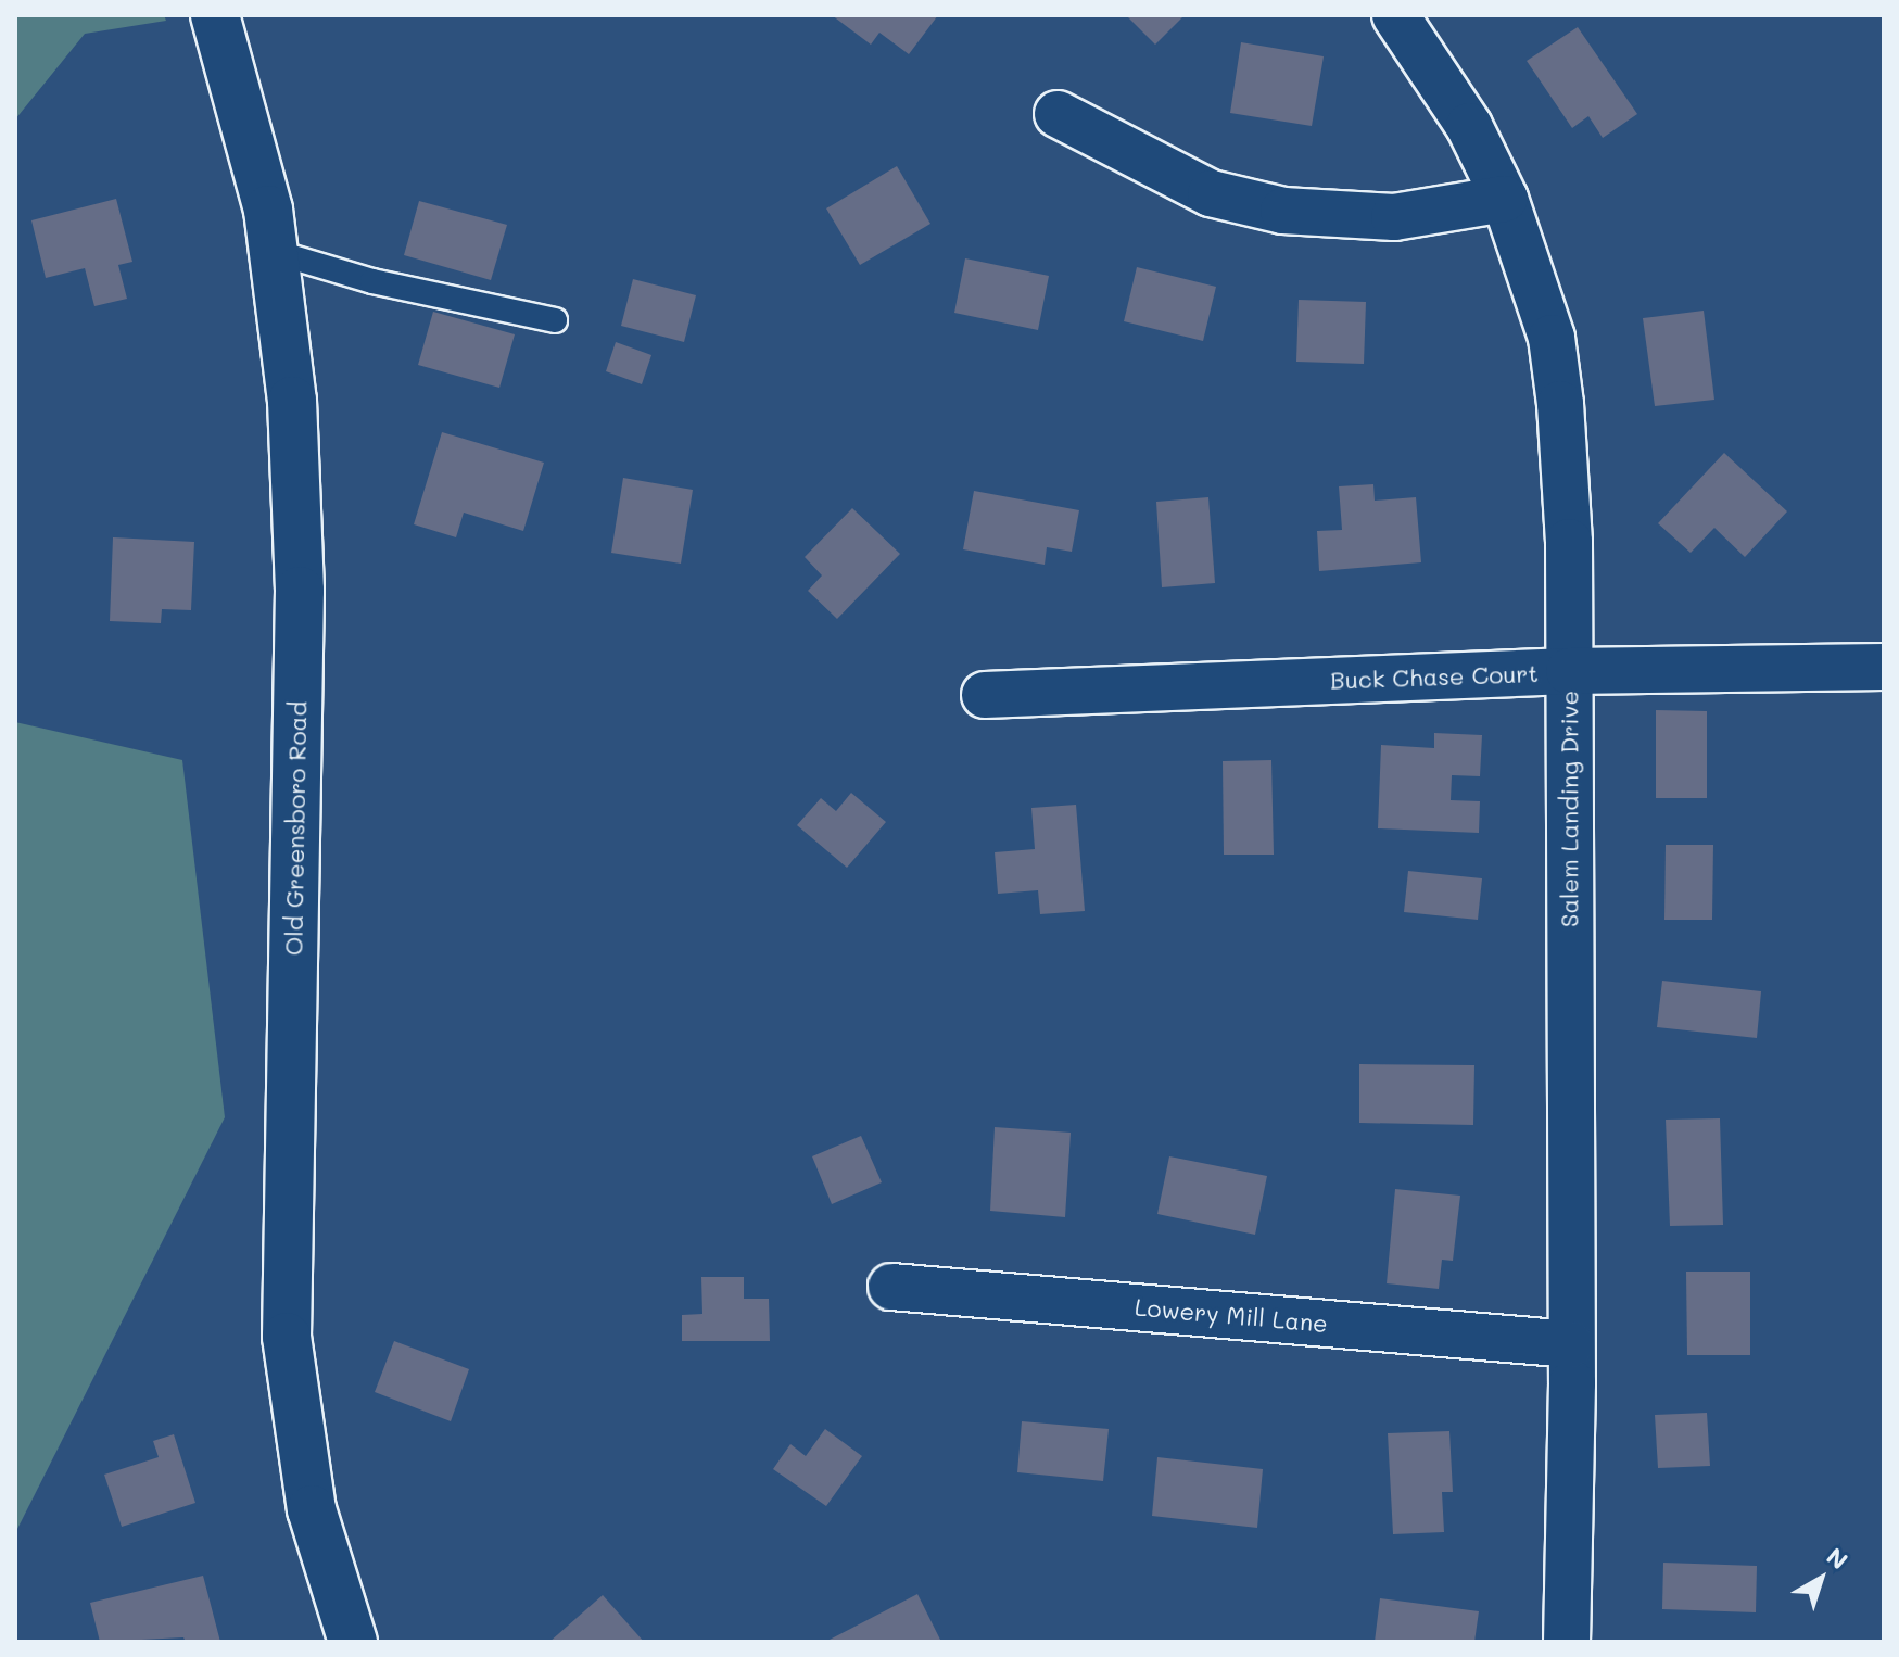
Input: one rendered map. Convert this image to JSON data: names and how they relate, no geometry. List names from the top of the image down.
{
  "streets": {
    "main road": ["Old Greensboro Road"],
    "street": ["Buck Chase Court", "Salem Landing Drive", "Lowery Mill Lane"]
  },
  "crossings": [
    ["Buck Chase Court", "Salem Landing Drive"],
    ["Salem Landing Drive", "Lowery Mill Lane"]
  ],
  "north": "top right"
}
